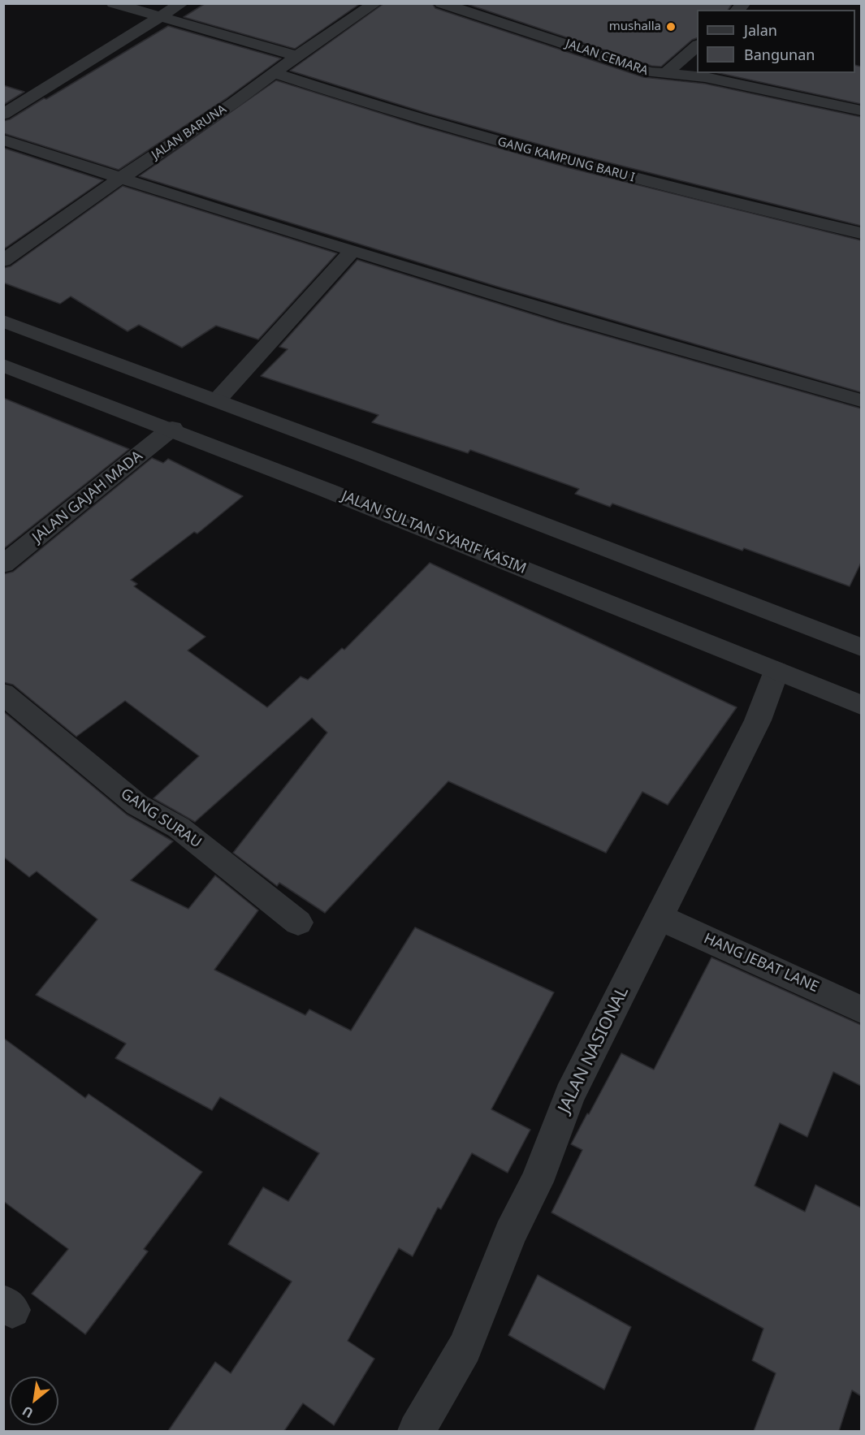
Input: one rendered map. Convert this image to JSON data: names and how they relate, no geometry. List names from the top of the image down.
{
  "streets": {
    "street": [
      "JALAN CEMARA",
      "JALAN BARUNA",
      "GANG KAMPUNG BARU I",
      "JALAN GAJAH MADA",
      "JALAN SULTAN SYARIF KASIM",
      "GANG SURAU",
      "HANG JEBAT LANE",
      "JALAN NASIONAL"
    ]
  },
  "crossings": [
    ["JALAN BARUNA", "GANG KAMPUNG BARU I"],
    ["JALAN GAJAH MADA", "JALAN SULTAN SYARIF KASIM"],
    ["JALAN SULTAN SYARIF KASIM", "JALAN NASIONAL"],
    ["HANG JEBAT LANE", "JALAN NASIONAL"]
  ],
  "places": ["mushalla"],
  "legend": ["Jalan", "Bangunan"],
  "north": "bottom left"
}
